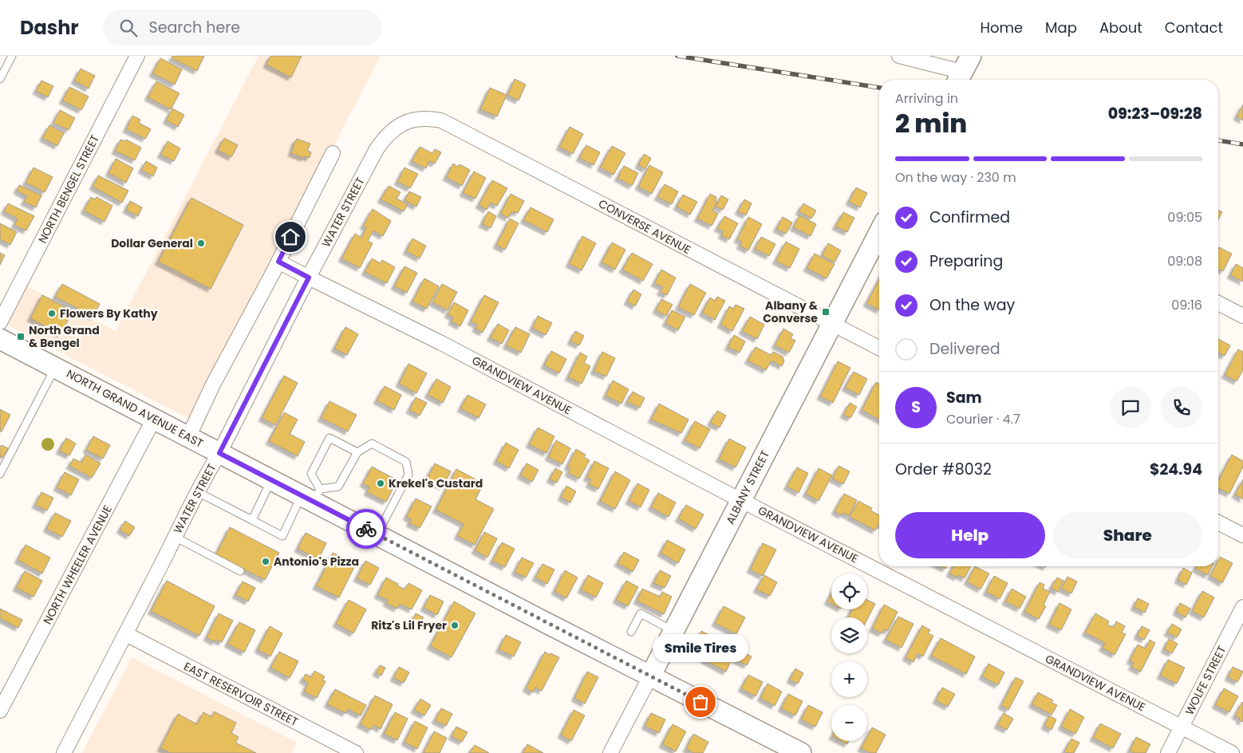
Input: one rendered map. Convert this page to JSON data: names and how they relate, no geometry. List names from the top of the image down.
{
  "streets": {
    "street": [
      "NORTH BENGEL STREET",
      "WATER STREET",
      "CONVERSE AVENUE",
      "GRANDVIEW AVENUE",
      "NORTH GRAND AVENUE EAST",
      "ALBANY STREET",
      "NORTH WHEELER AVENUE",
      "WOLFE STREET",
      "EAST RESERVOIR STREET"
    ]
  },
  "crossings": [
    ["WATER STREET", "CONVERSE AVENUE"],
    ["WATER STREET", "GRANDVIEW AVENUE"],
    ["WATER STREET", "NORTH GRAND AVENUE EAST"],
    ["WATER STREET", "EAST RESERVOIR STREET"],
    ["CONVERSE AVENUE", "ALBANY STREET"],
    ["GRANDVIEW AVENUE", "ALBANY STREET"],
    ["GRANDVIEW AVENUE", "WOLFE STREET"],
    ["NORTH GRAND AVENUE EAST", "ALBANY STREET"],
    ["NORTH GRAND AVENUE EAST", "NORTH WHEELER AVENUE"]
  ],
  "places": {
    "other": [
      "Dollar General",
      "Flowers By Kathy",
      "Krekel's Custard",
      "Antonio's Pizza",
      "Ritz's Lil Fryer",
      "Smile Tires"
    ],
    "transit": ["Albany & Converse", "North Grand & Bengel"]
  },
  "page": {
    "header": "Dashr",
    "search": "Search here",
    "nav": [
      "Home",
      "Map",
      "About",
      "Contact"
    ],
    "heading": ["2 min", "Arriving in", "09:23–09:28"],
    "panel": [
      "Sam",
      "Courier · 4.7",
      "Order #8032",
      "$24.94"
    ],
    "bar": "On the way · 230 m",
    "list": [
      ["Confirmed", "09:05"],
      ["Preparing", "09:08"],
      ["On the way", "09:16"],
      "Delivered"
    ],
    "round": "S",
    "buttons": ["Help", "Share"],
    "map_buttons": ["+", "−"],
    "bubble": "Smile Tires"
  }
}
